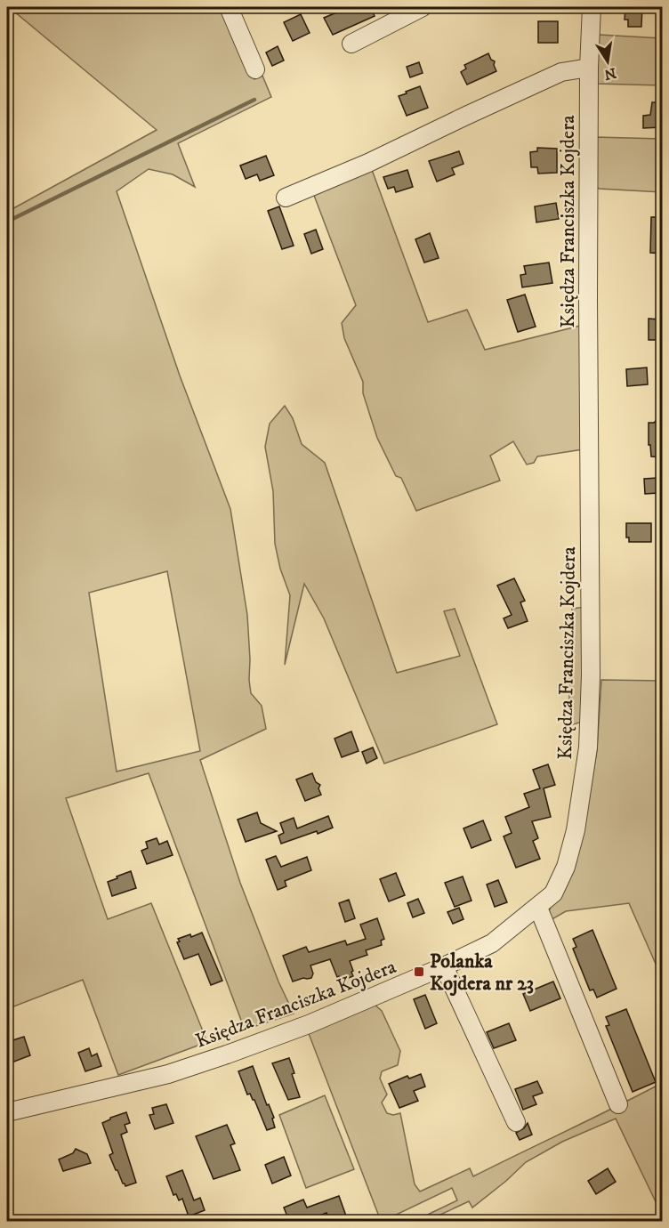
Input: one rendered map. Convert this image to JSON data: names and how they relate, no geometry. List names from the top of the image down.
{
  "streets": {
    "street": ["Księdza Franciszka Kojdera"]
  },
  "places": {
    "transit": ["Polanka Kojdera nr 23"]
  },
  "north": "bottom"
}
